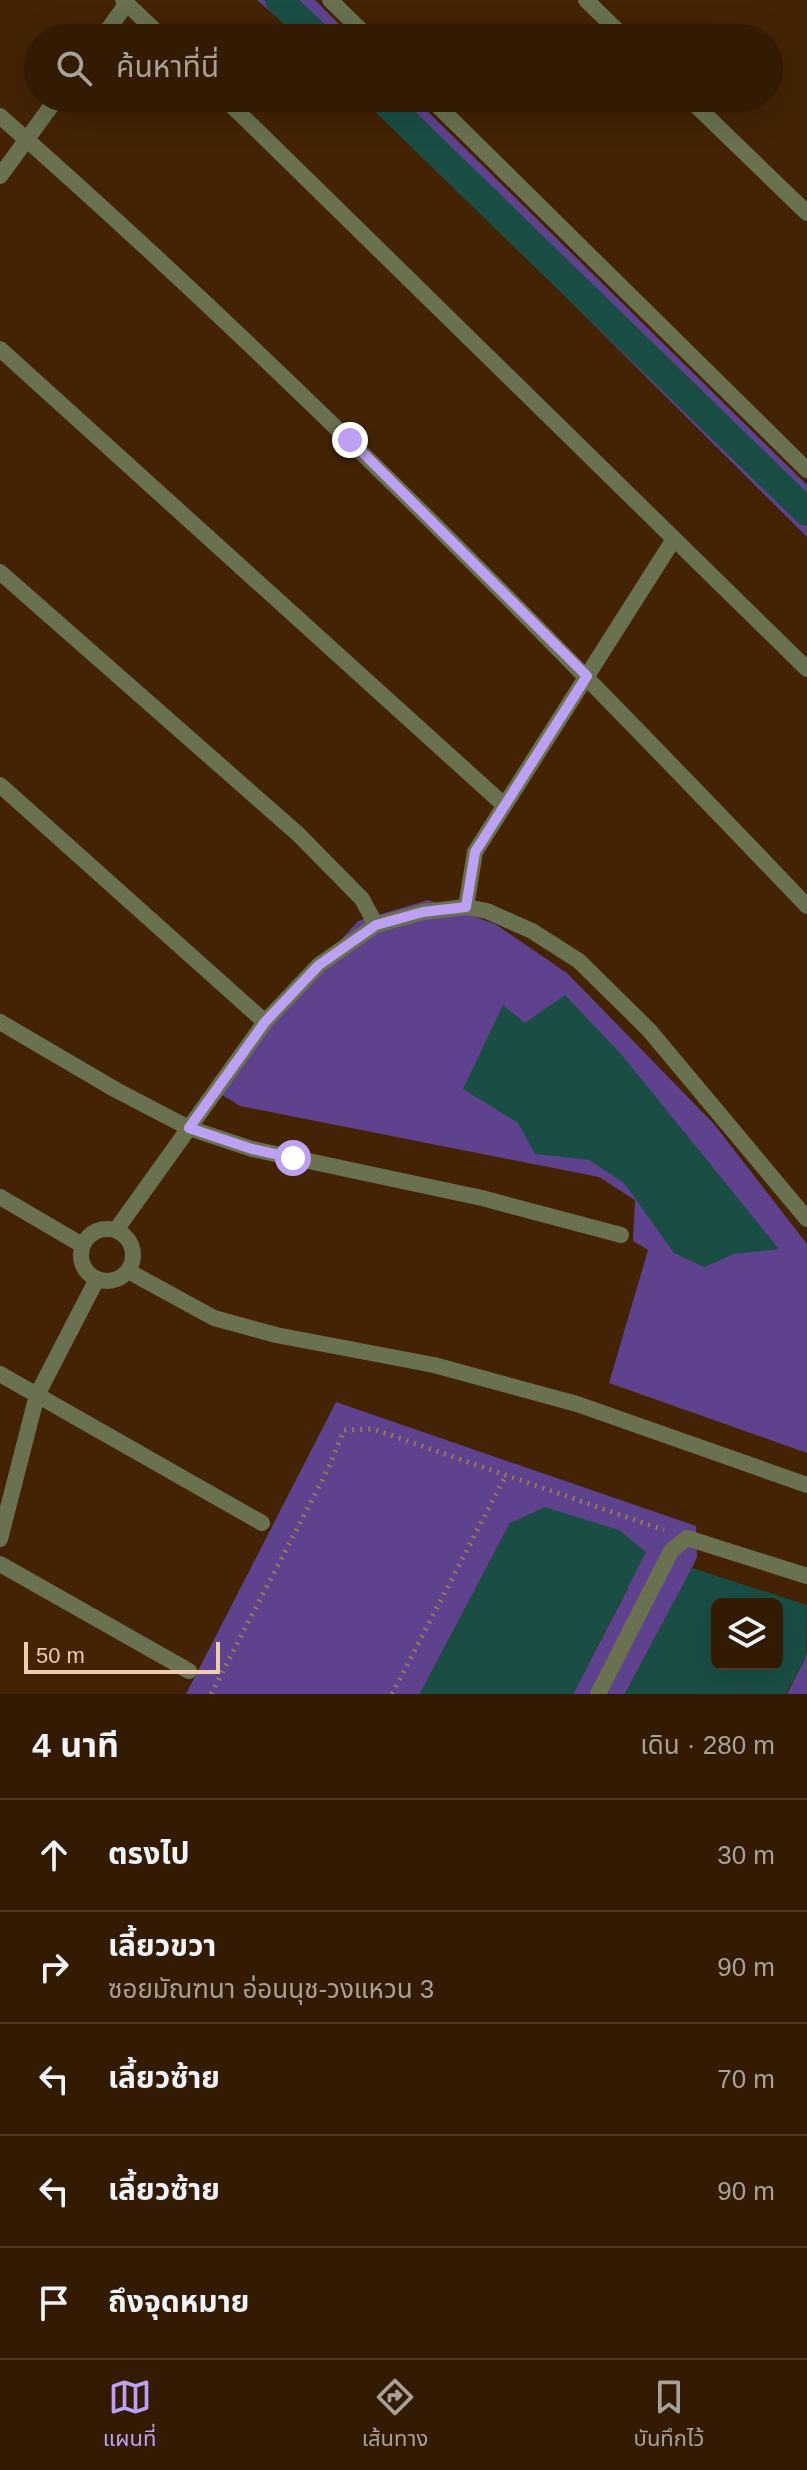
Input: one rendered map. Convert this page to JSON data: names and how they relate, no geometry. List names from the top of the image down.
{
  "scale_bar": "50 m",
  "page": {
    "search": "ค้นหาที่นี่",
    "scale": "50 m",
    "heading": ["4 นาที", "เดิน · 280 m"],
    "list": [
      ["ตรงไป", "30 m"],
      ["เลี้ยวขวา", "ซอยมัณฑนา อ่อนนุช-วงแหวน 3", "90 m"],
      ["เลี้ยวซ้าย", "70 m"],
      ["เลี้ยวซ้าย", "90 m"],
      "ถึงจุดหมาย"
    ],
    "nav": ["แผนที่", "เส้นทาง", "บันทึกไว้"]
  }
}
